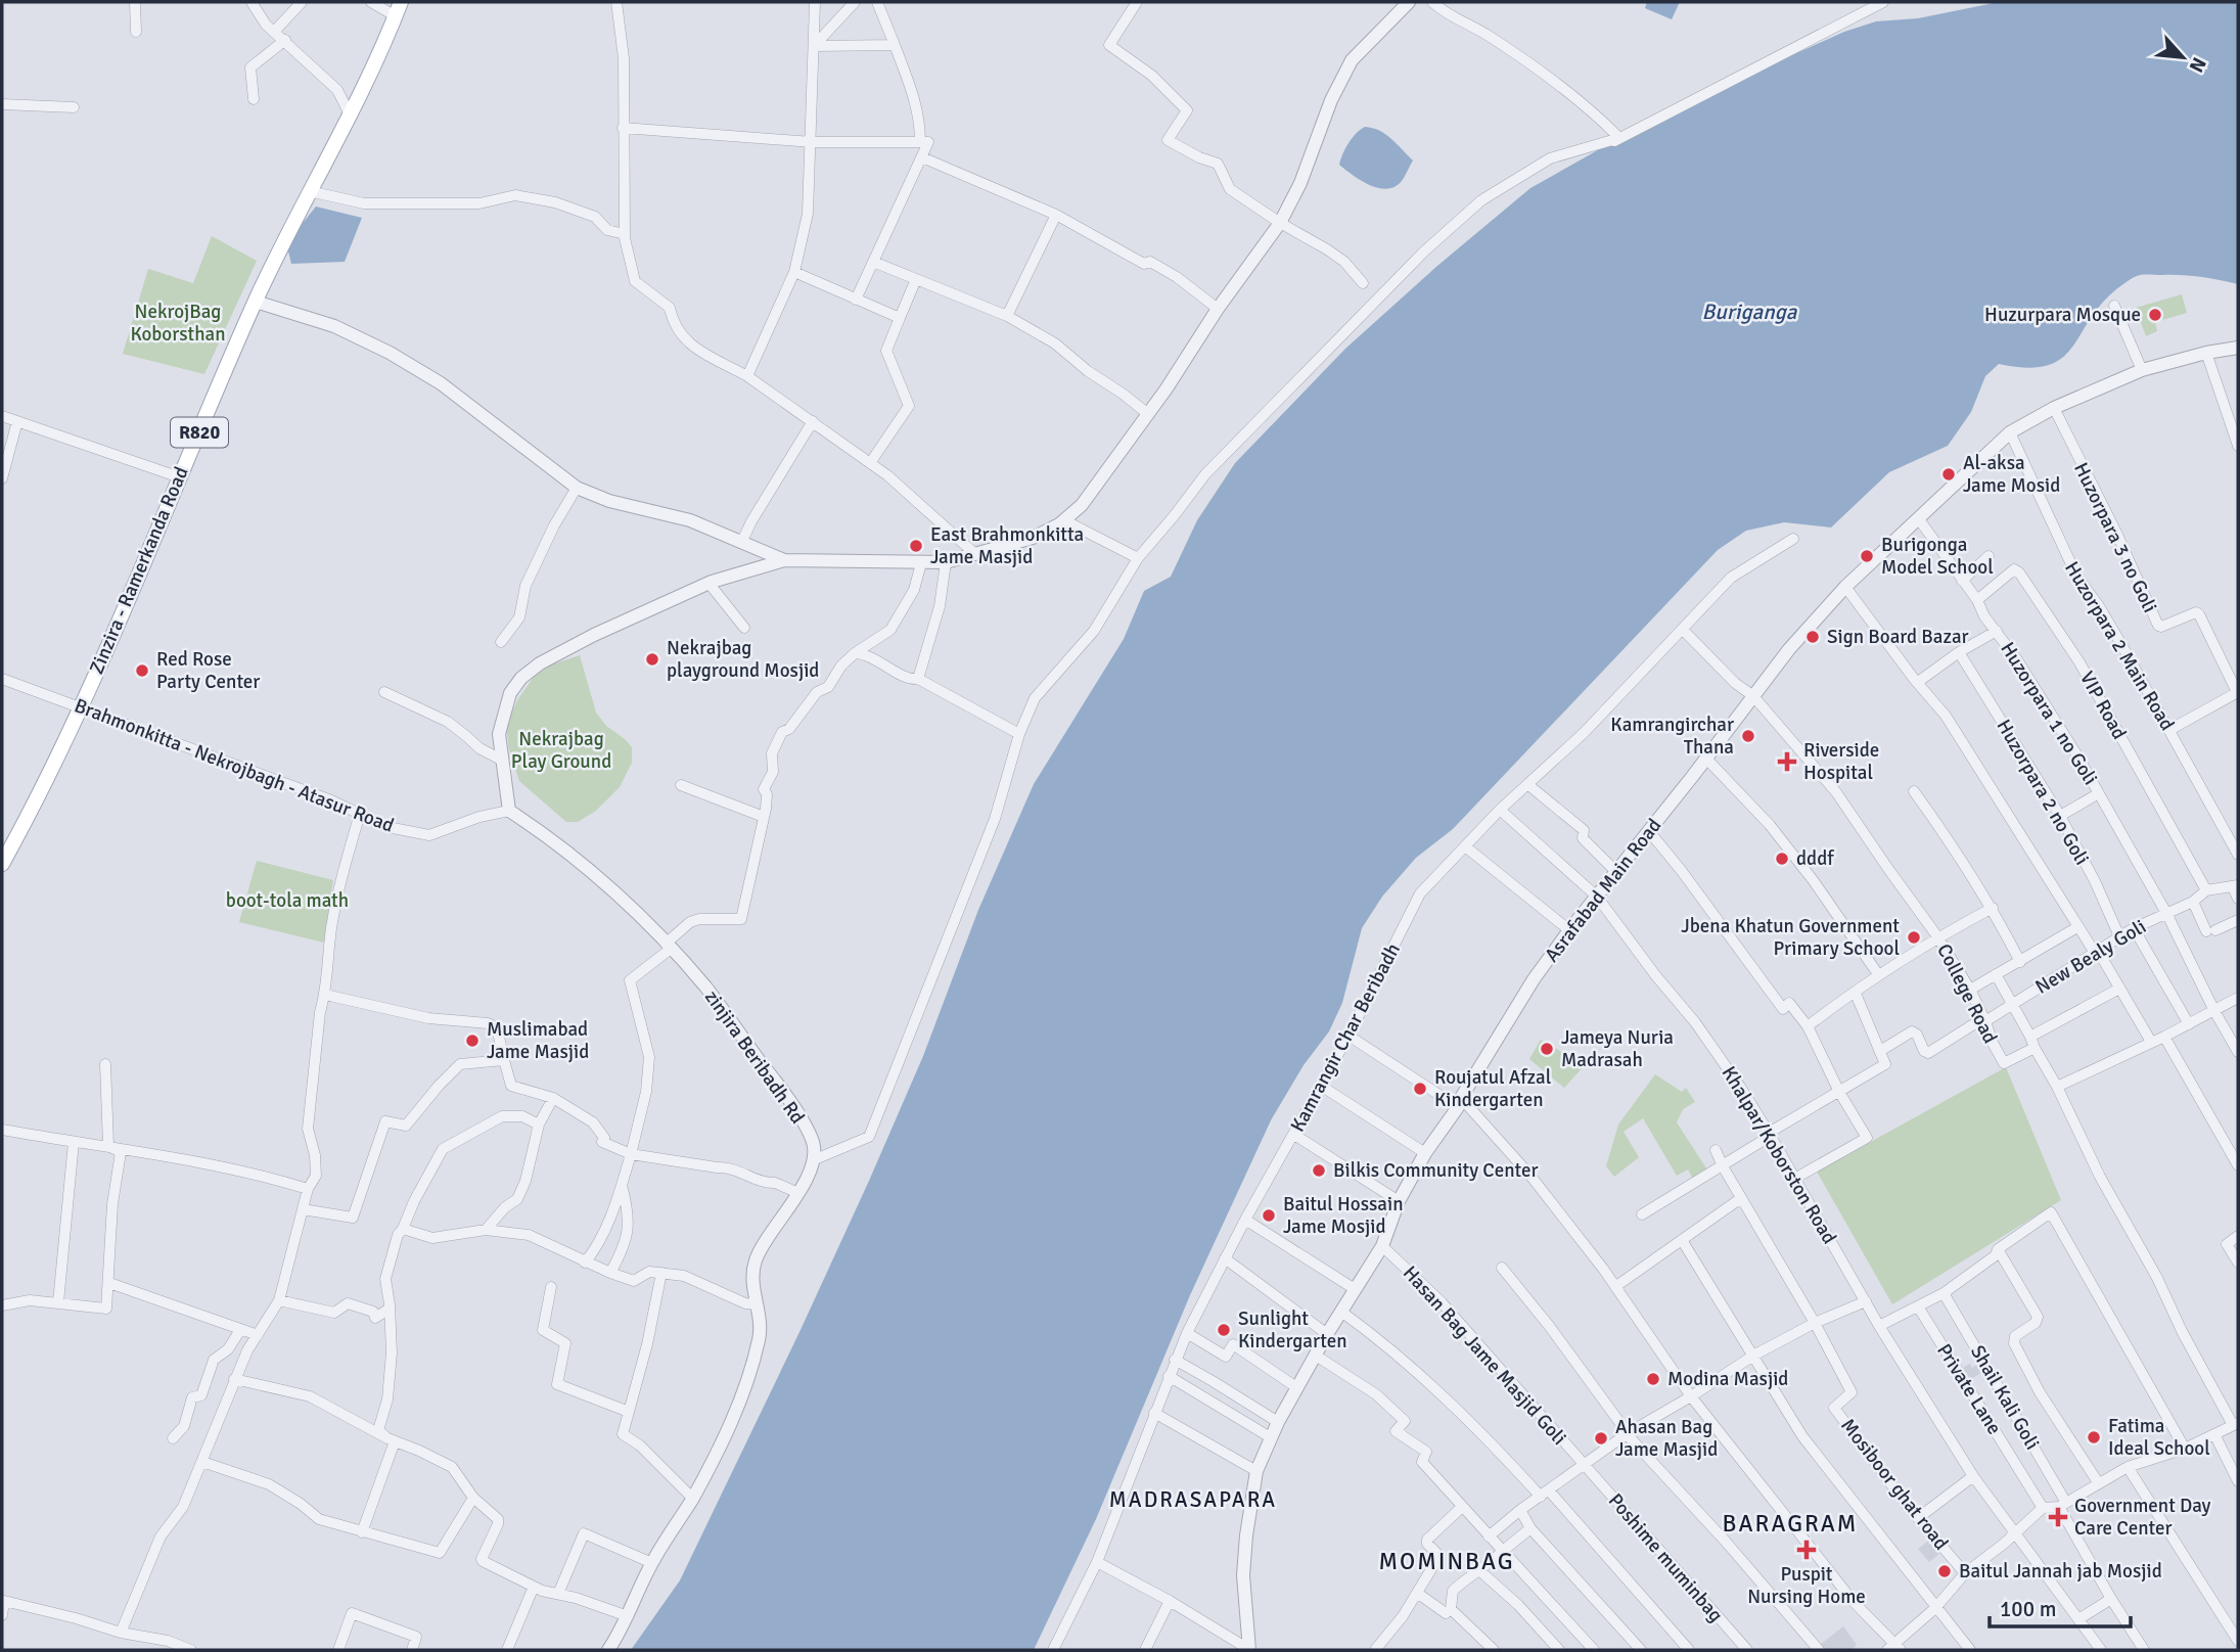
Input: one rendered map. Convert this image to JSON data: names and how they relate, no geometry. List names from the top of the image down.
{
  "streets": {
    "main road": ["R820", "Zinzira - Ramerkanda Road"],
    "street": [
      "Huzorpara 3 no Goli",
      "Huzorpara 2 Main Road",
      "VIP Road",
      "Huzorpara 1 no Goli",
      "Brahmonkitta - Nekrojbagh - Atasur Road",
      "Huzorpara 2 no Goli",
      "Asrafabad Main Road",
      "New Bealy Goli",
      "College Road",
      "Kamrangir Char Beribadh",
      "zinjira Beribadh Rd",
      "Khalpar/Koborston Road",
      "Hasan Bag Jame Masjid Goli",
      "Private Lane",
      "Shail Kali Goli",
      "Mosiboor ghat road",
      "Poshime muminbag"
    ]
  },
  "crossings": [
    ["Huzorpara 3 no Goli", "Asrafabad Main Road"],
    ["Zinzira - Ramerkanda Road", "Brahmonkitta - Nekrojbagh - Atasur Road"],
    ["Huzorpara 2 Main Road", "Asrafabad Main Road"],
    ["VIP Road", "Huzorpara 1 no Goli"],
    ["VIP Road", "New Bealy Goli"],
    ["Huzorpara 1 no Goli", "Asrafabad Main Road"],
    ["Huzorpara 1 no Goli", "New Bealy Goli"],
    ["Brahmonkitta - Nekrojbagh - Atasur Road", "zinjira Beribadh Rd"],
    ["Huzorpara 2 no Goli", "New Bealy Goli"],
    ["Asrafabad Main Road", "College Road"],
    ["Asrafabad Main Road", "Khalpar/Koborston Road"],
    ["Asrafabad Main Road", "Hasan Bag Jame Masjid Goli"],
    ["New Bealy Goli", "College Road"],
    ["College Road", "Kamrangir Char Beribadh"],
    ["Kamrangir Char Beribadh", "Khalpar/Koborston Road"],
    ["Hasan Bag Jame Masjid Goli", "Poshime muminbag"]
  ],
  "districts": ["MADRASAPARA", "BARAGRAM", "MOMINBAG"],
  "water": ["Buriganga"],
  "parks": ["NekrojBag Koborsthan", "Nekrajbag Play Ground", "boot-tola math"],
  "places": {
    "other": [
      "Huzurpara Mosque",
      "Al-aksa Jame Mosid",
      "East Brahmonkitta Jame Masjid",
      "Burigonga Model School",
      "Sign Board Bazar",
      "Nekrajbag playground Mosjid",
      "Red Rose Party Center",
      "Kamrangirchar Thana",
      "dddf",
      "Jbena Khatun Government Primary School",
      "Muslimabad Jame Masjid",
      "Jameya Nuria Madrasah",
      "Roujatul Afzal Kindergarten",
      "Bilkis Community Center",
      "Baitul Hossain Jame Mosjid",
      "Sunlight Kindergarten",
      "Modina Masjid",
      "Fatima Ideal School",
      "Ahasan Bag Jame Masjid",
      "Baitul Jannah jab Mosjid"
    ],
    "health": ["Riverside Hospital", "Government Day Care Center", "Puspit Nursing Home"]
  },
  "scale_bar": "100 m",
  "north": "bottom right"
}
